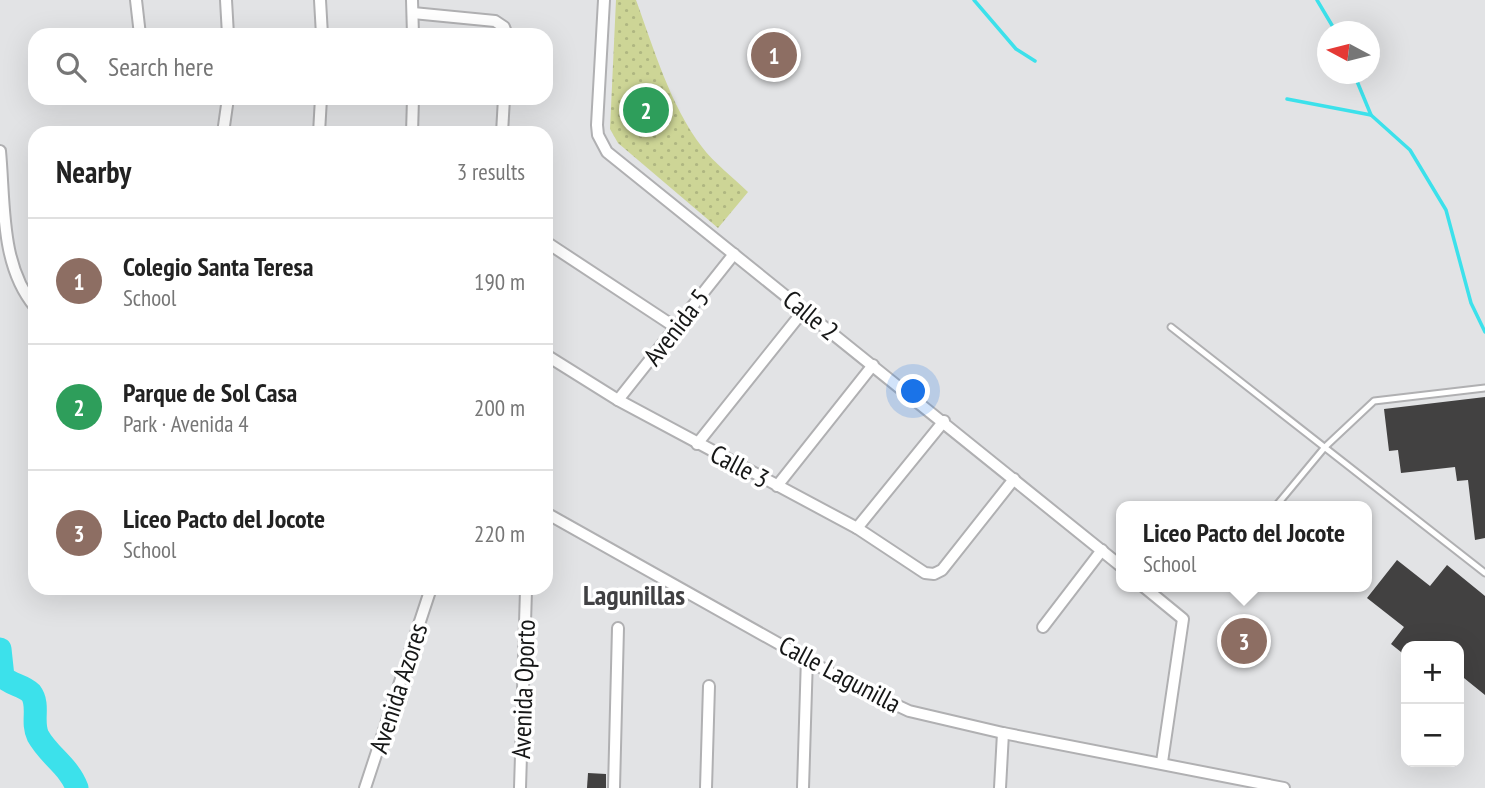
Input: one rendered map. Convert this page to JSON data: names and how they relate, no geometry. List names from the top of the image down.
{
  "streets": {
    "street": [
      "Calle 2",
      "Avenida 5",
      "Calle 3",
      "Calle Lagunilla",
      "Avenida Azores",
      "Avenida Oporto"
    ]
  },
  "crossings": [
    ["Calle 2", "Avenida 5"],
    ["Calle 2", "Calle 3"],
    ["Avenida 5", "Calle 3"]
  ],
  "districts": ["Lagunillas"],
  "north": "left",
  "page": {
    "pins": ["1", "2", "3"],
    "search": "Search here",
    "heading": ["Nearby", "3 results"],
    "list": [
      {
        "mark": "1",
        "name": "Colegio Santa Teresa",
        "note": "School",
        "value": "190 m"
      },
      {
        "mark": "2",
        "name": "Parque de Sol Casa",
        "note": "Park · Avenida 4",
        "value": "200 m"
      },
      {
        "mark": "3",
        "name": "Liceo Pacto del Jocote",
        "note": "School",
        "value": "220 m"
      }
    ],
    "popup": ["Liceo Pacto del Jocote", "School"],
    "map_buttons": ["+", "−"]
  }
}
